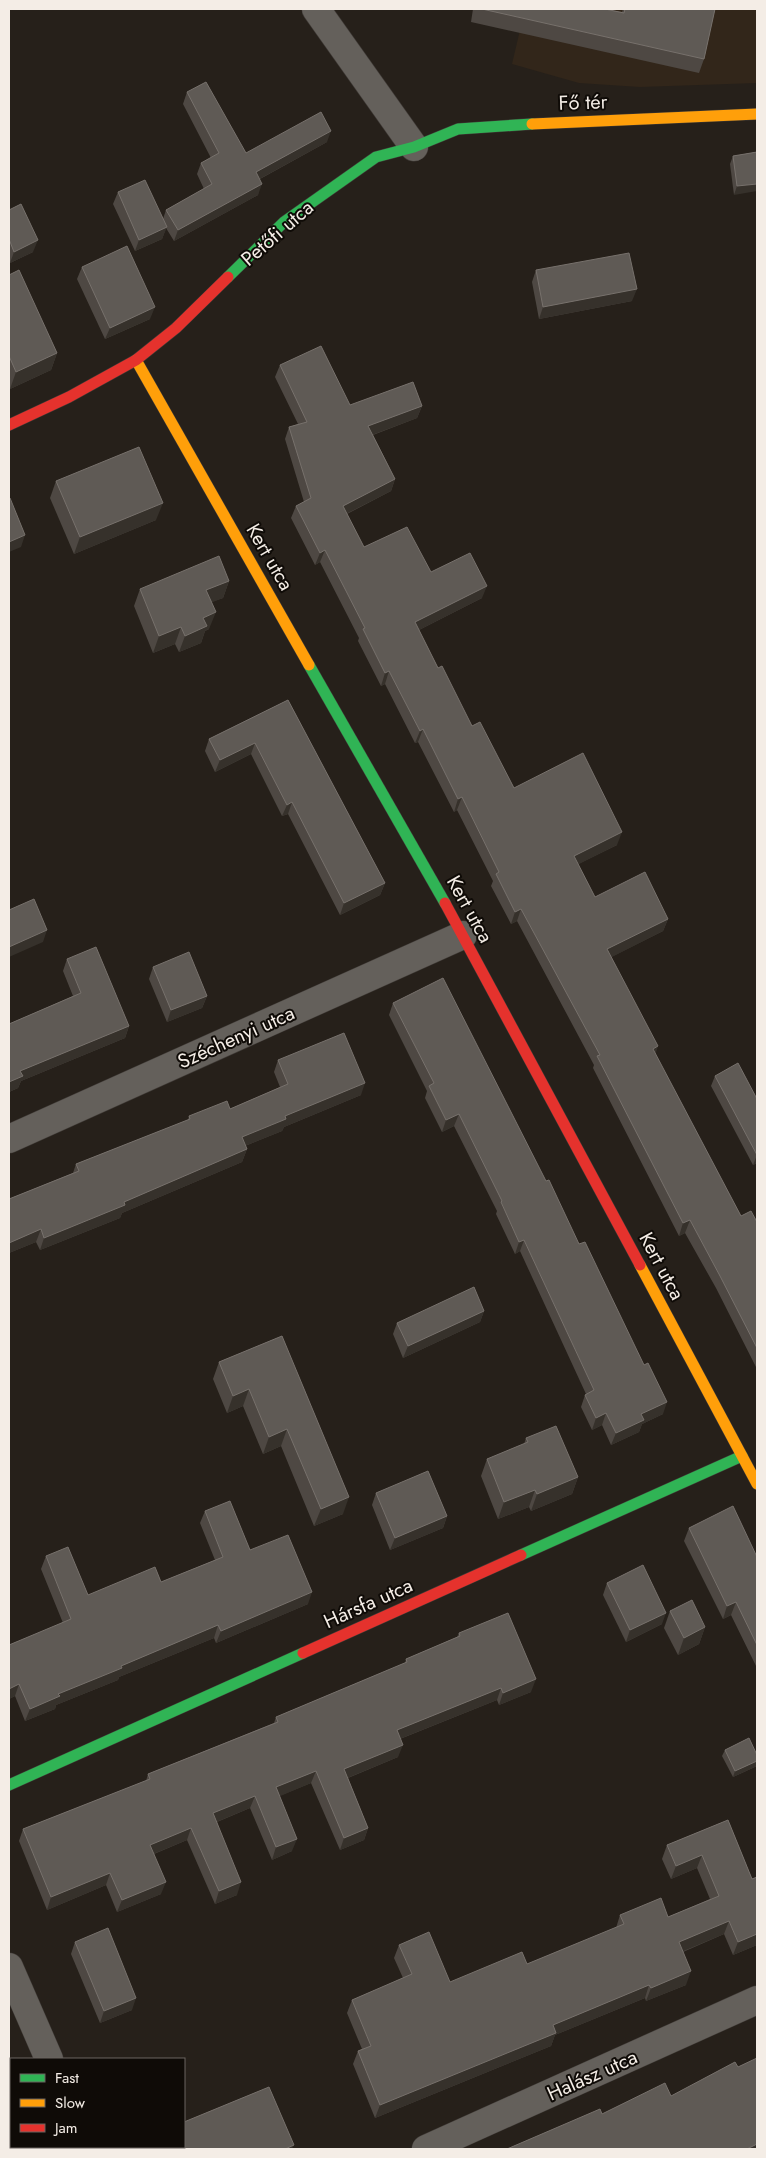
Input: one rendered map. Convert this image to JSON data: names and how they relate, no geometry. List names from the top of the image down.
{
  "streets": {
    "street": [
      "Fő tér",
      "Petőfi utca",
      "Kert utca",
      "Széchenyi utca",
      "Hársfa utca",
      "Halász utca"
    ]
  },
  "crossings": [
    ["Fő tér", "Petőfi utca"],
    ["Petőfi utca", "Kert utca"],
    ["Kert utca", "Széchenyi utca"],
    ["Kert utca", "Hársfa utca"]
  ],
  "legend": ["Fast", "Slow", "Jam"]
}
